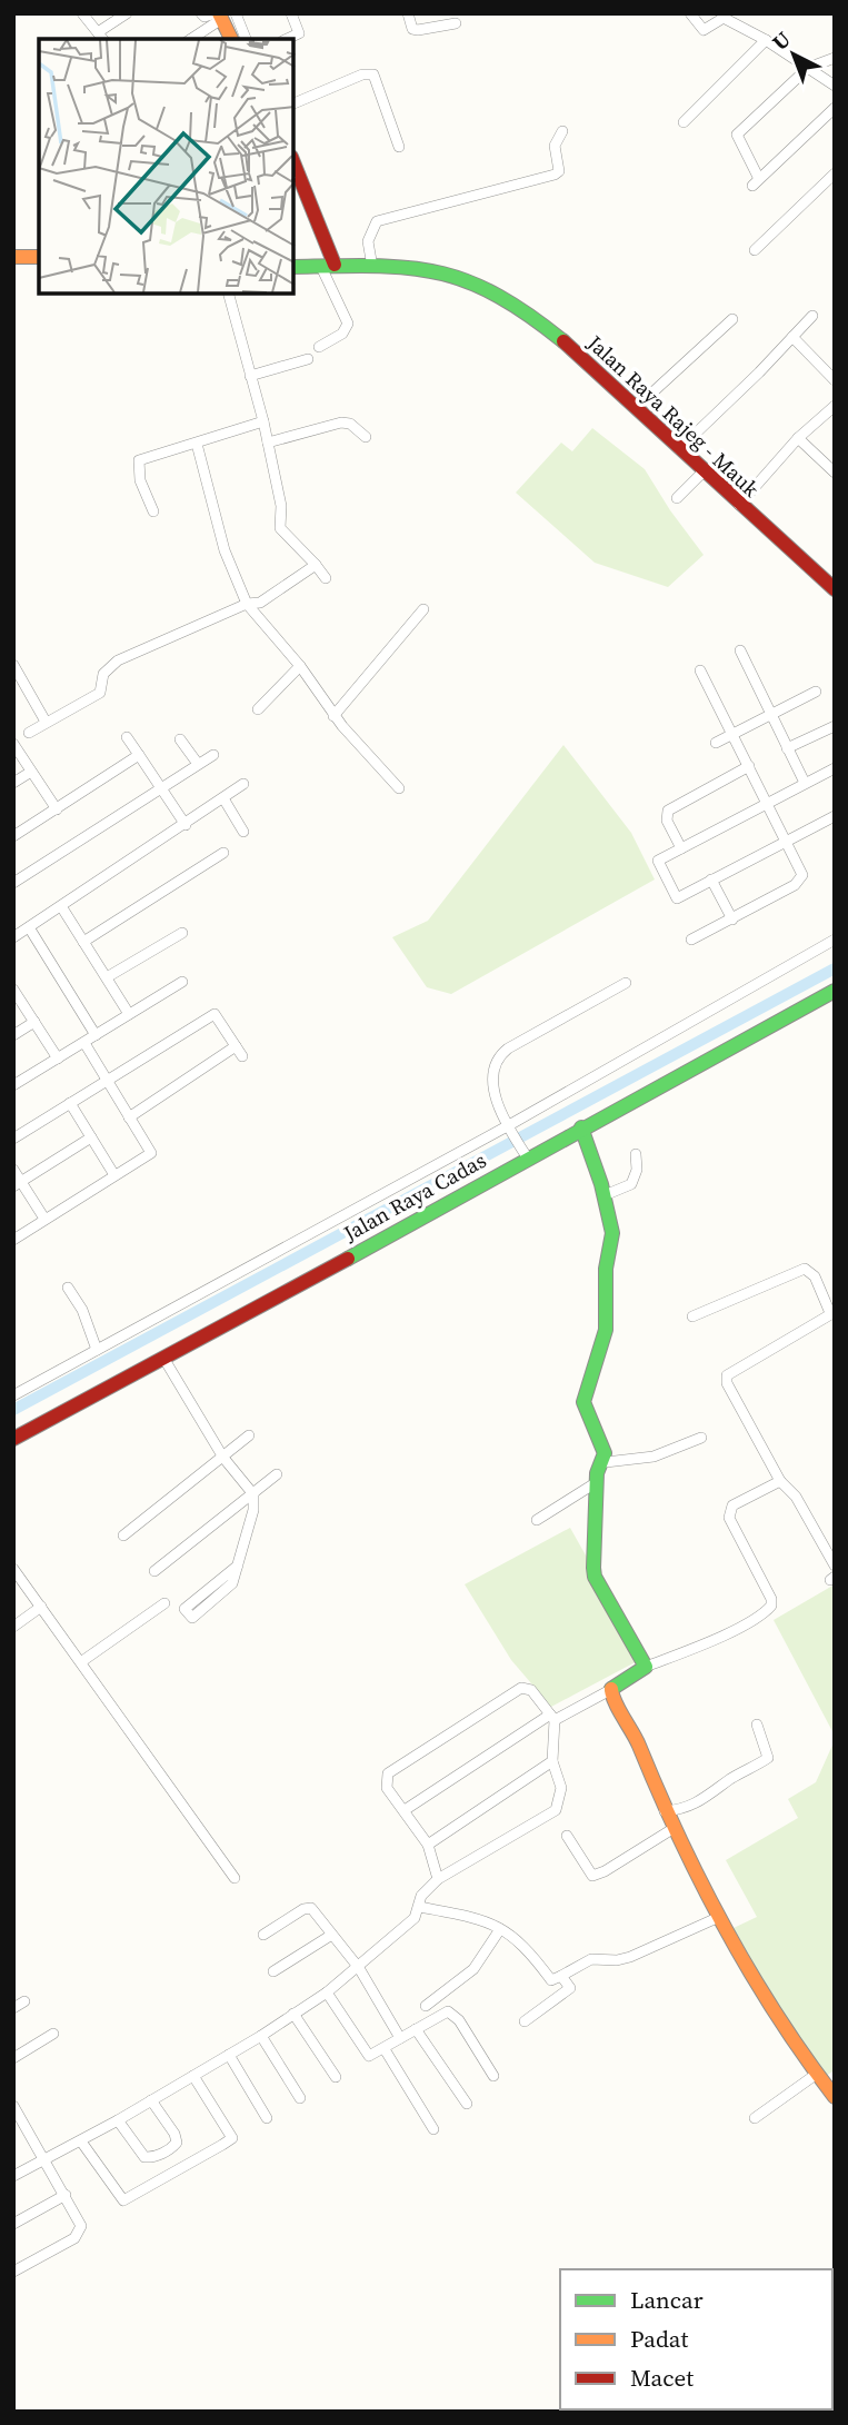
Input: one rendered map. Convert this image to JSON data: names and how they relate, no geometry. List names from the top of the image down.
{
  "streets": {
    "street": ["Jalan Raya Rajeg - Mauk", "Jalan Raya Cadas"]
  },
  "legend": ["Lancar", "Padat", "Macet"],
  "north": "top left"
}
